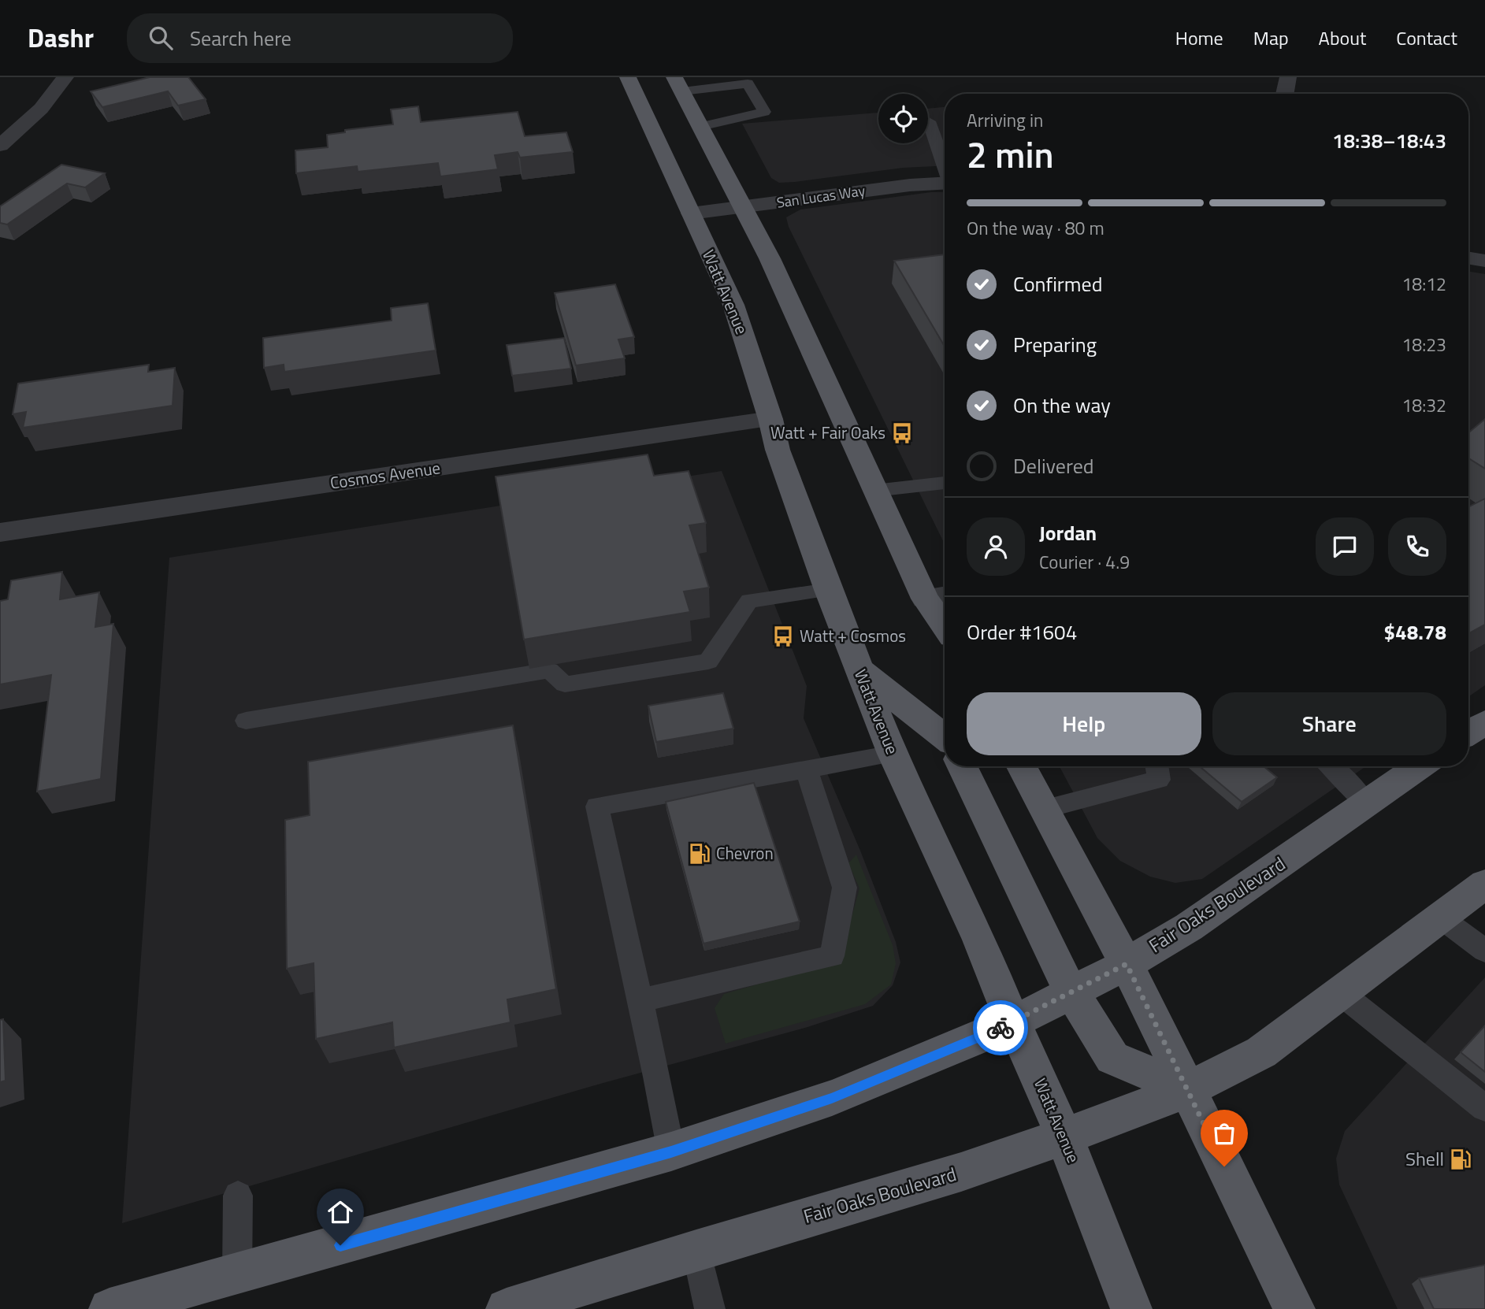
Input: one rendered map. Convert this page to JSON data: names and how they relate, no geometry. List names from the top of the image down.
{
  "streets": {
    "main road": ["Watt Avenue", "Fair Oaks Boulevard"],
    "street": ["San Lucas Way", "Cosmos Avenue"]
  },
  "crossings": [
    ["San Lucas Way", "Watt Avenue"],
    ["Watt Avenue", "Cosmos Avenue"],
    ["Watt Avenue", "Fair Oaks Boulevard"]
  ],
  "places": {
    "bus stop": ["Watt + Fair Oaks", "Watt + Cosmos"],
    "fuel station": ["Chevron", "Shell"]
  },
  "page": {
    "header": "Dashr",
    "search": "Search here",
    "nav": [
      "Home",
      "Map",
      "About",
      "Contact"
    ],
    "heading": ["2 min", "Arriving in", "18:38–18:43"],
    "panel": [
      "Jordan",
      "Courier · 4.9",
      "Order #1604",
      "$48.78"
    ],
    "bar": "On the way · 80 m",
    "list": [
      ["Confirmed", "18:12"],
      ["Preparing", "18:23"],
      ["On the way", "18:32"],
      "Delivered"
    ],
    "buttons": ["Help", "Share"]
  }
}
